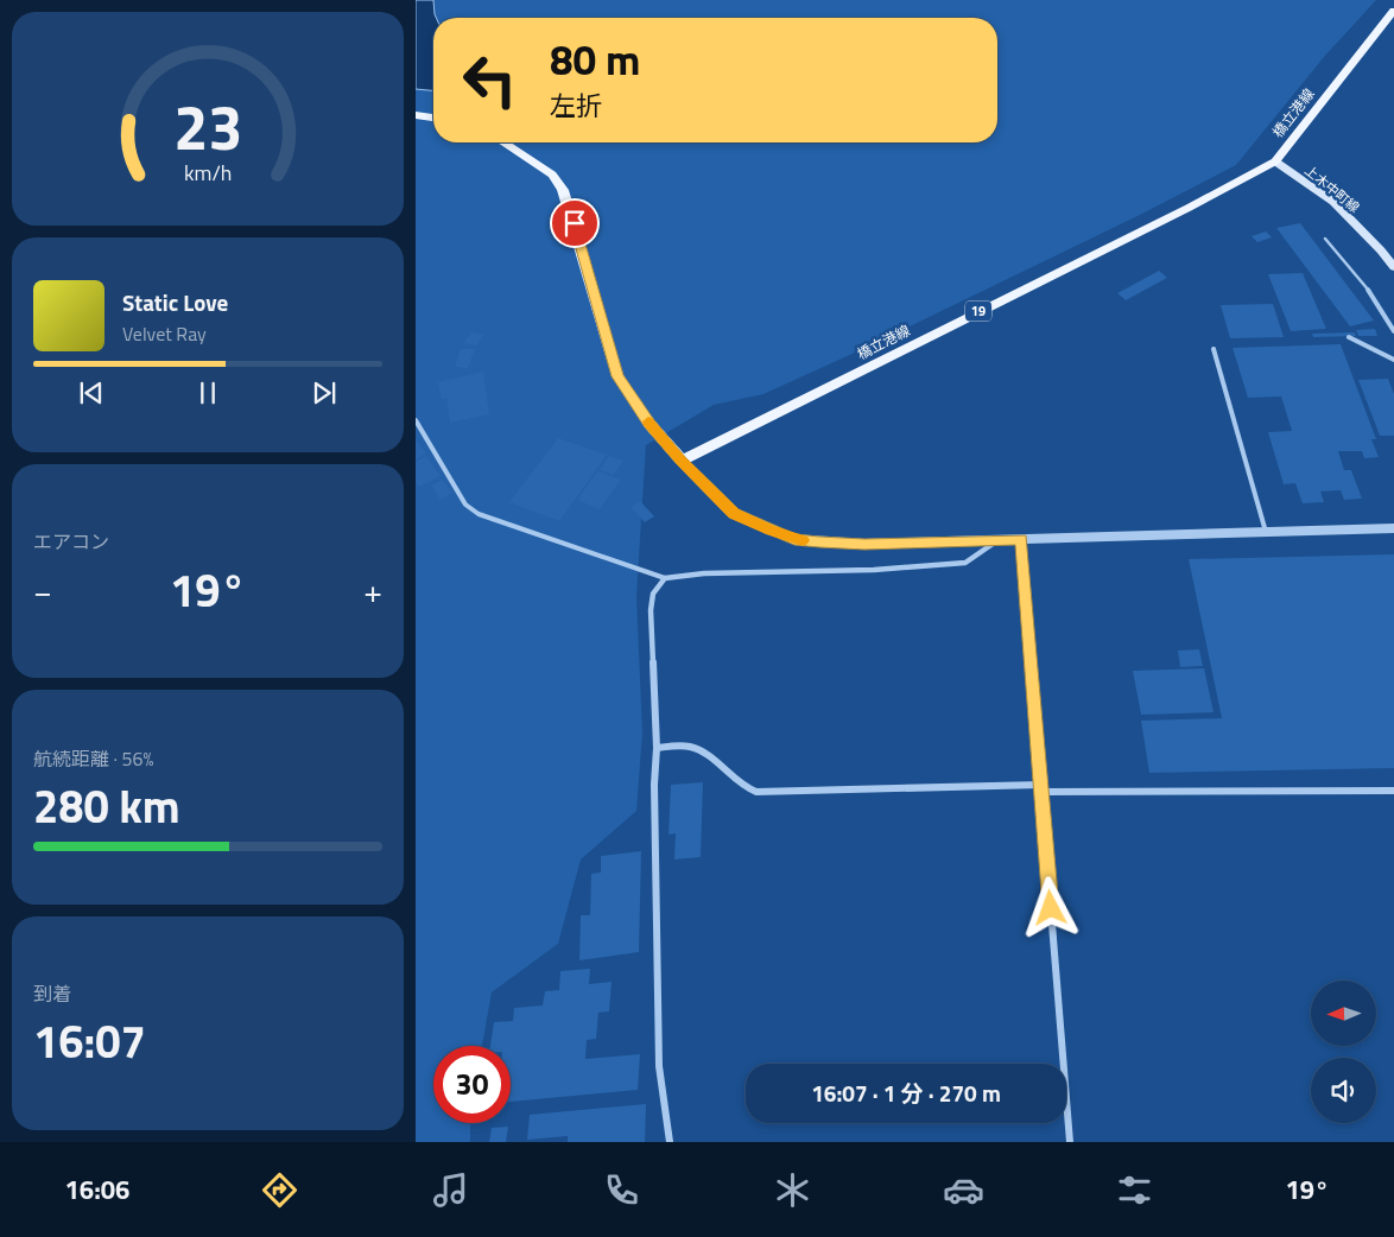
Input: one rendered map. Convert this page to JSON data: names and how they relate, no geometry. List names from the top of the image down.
{
  "streets": {
    "main road": ["橋立港線", "上木中町線", "19"]
  },
  "crossings": [
    ["橋立港線", "上木中町線"]
  ],
  "north": "left",
  "page": {
    "turn": ["80 m", "左折"],
    "song": ["Static Love", "Velvet Ray"],
    "tile": [
      "エアコン",
      ["航続距離 · 56%", "280 km"],
      ["到着", "16:07"]
    ],
    "heat": ["−", "19°", "+"],
    "limit": "30",
    "trip": "16:07 · 1 分 · 270 m",
    "tabs": ["16:06", "19°"],
    "gauge": ["23", "km/h"]
  }
}
